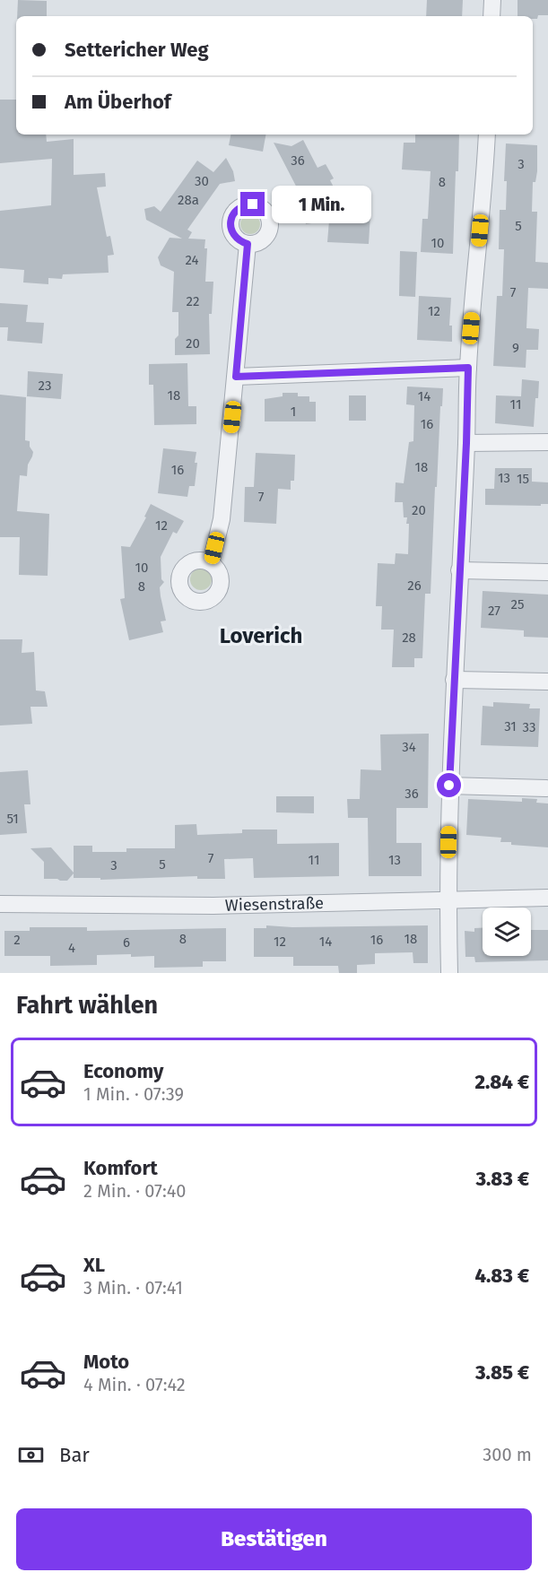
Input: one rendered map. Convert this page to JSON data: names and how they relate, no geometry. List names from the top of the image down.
{
  "streets": {
    "street": ["Wiesenstraße"]
  },
  "districts": ["Loverich"],
  "house_numbers": [
    "36",
    "3",
    "30",
    "8",
    "28a",
    "5",
    "10",
    "24",
    "7",
    "22",
    "12",
    "20",
    "9",
    "23",
    "18",
    "14",
    "11",
    "1",
    "16",
    "18",
    "16",
    "13",
    "15",
    "7",
    "20",
    "12",
    "10",
    "26",
    "8",
    "25",
    "27",
    "28",
    "31",
    "33",
    "34",
    "36",
    "51",
    "7",
    "11",
    "13",
    "5",
    "3",
    "8",
    "18",
    "2",
    "16",
    "12",
    "14",
    "6",
    "4"
  ],
  "page": {
    "banner": ["Settericher Weg", "Am Überhof"],
    "bubble": "1 Min.",
    "heading": "Fahrt wählen",
    "list": [
      {
        "name": "Economy",
        "note": "1 Min. · 07:39",
        "value": "2.84 €"
      },
      {
        "name": "Komfort",
        "note": "2 Min. · 07:40",
        "value": "3.83 €"
      },
      {
        "name": "XL",
        "note": "3 Min. · 07:41",
        "value": "4.83 €"
      },
      {
        "name": "Moto",
        "note": "4 Min. · 07:42",
        "value": "3.85 €"
      }
    ],
    "pay": ["Bar", "300 m"],
    "buttons": "Bestätigen"
  }
}
